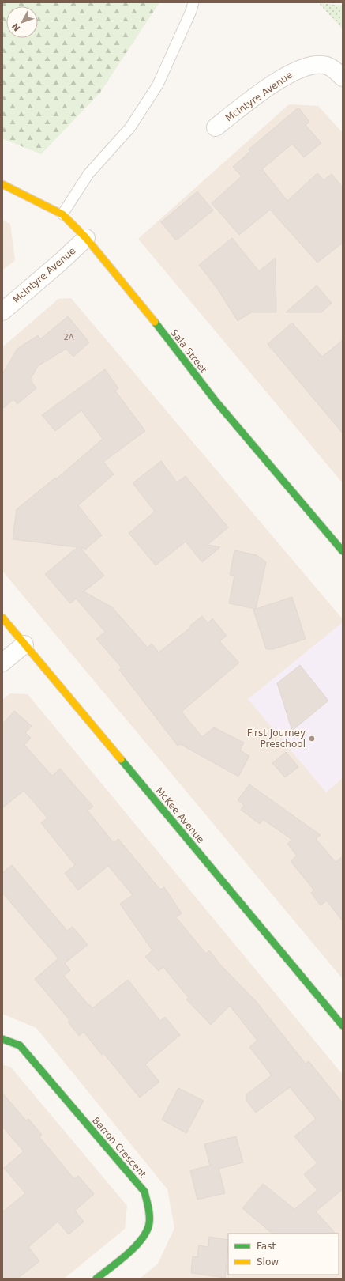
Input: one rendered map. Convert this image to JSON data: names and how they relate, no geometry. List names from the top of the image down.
{
  "streets": {
    "main road": ["Sala Street", "McKee Avenue", "Barron Crescent"],
    "street": ["McIntyre Avenue"]
  },
  "crossings": [
    ["McIntyre Avenue", "Sala Street"]
  ],
  "places": ["First Journey Preschool"],
  "house_numbers": ["2A"],
  "legend": ["Fast", "Slow"],
  "north": "bottom left"
}
